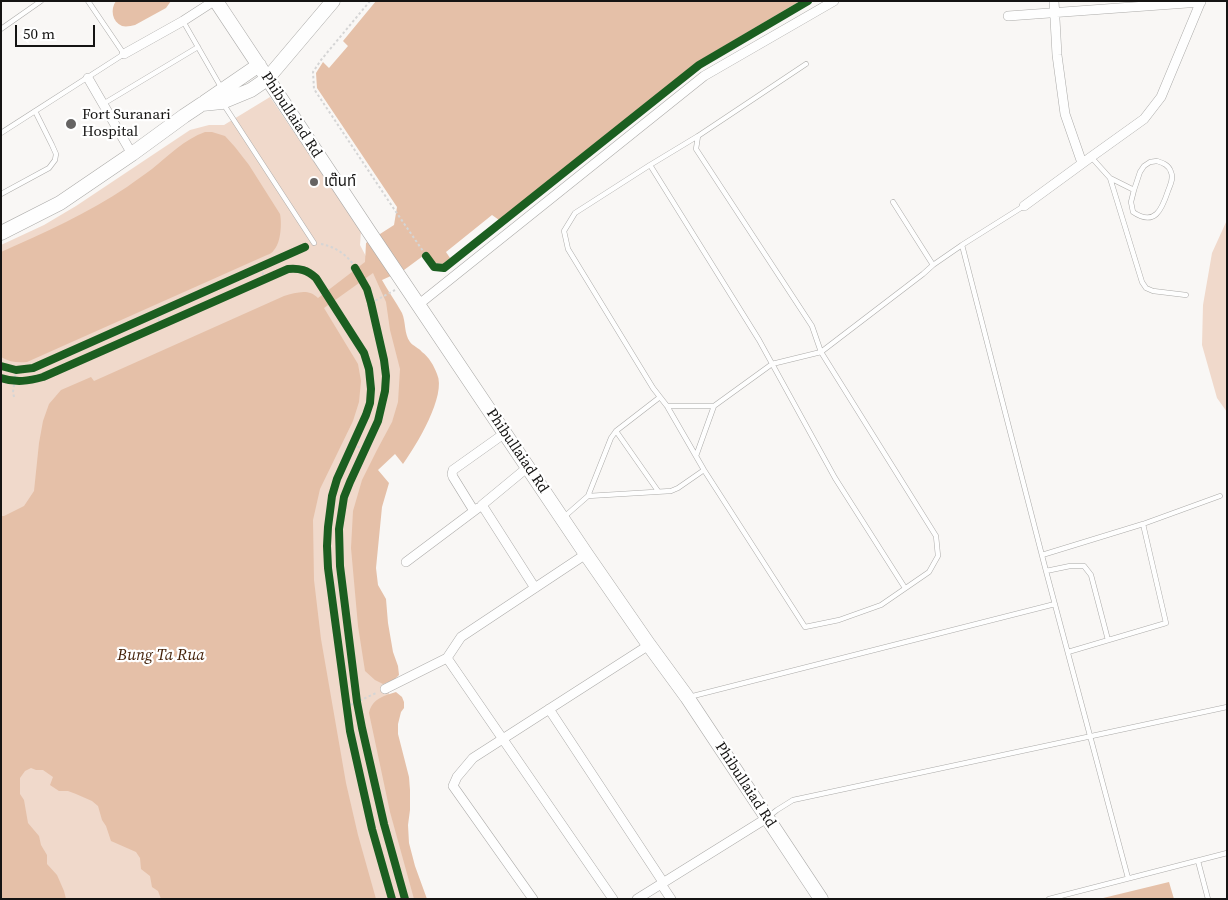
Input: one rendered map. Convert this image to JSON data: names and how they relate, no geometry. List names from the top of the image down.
{
  "streets": {
    "street": ["Phibullaiad Rd"]
  },
  "water": ["Bung Ta Rua"],
  "places": ["Fort Suranari Hospital", "เต๊นท์"],
  "scale_bar": "50 m"
}
